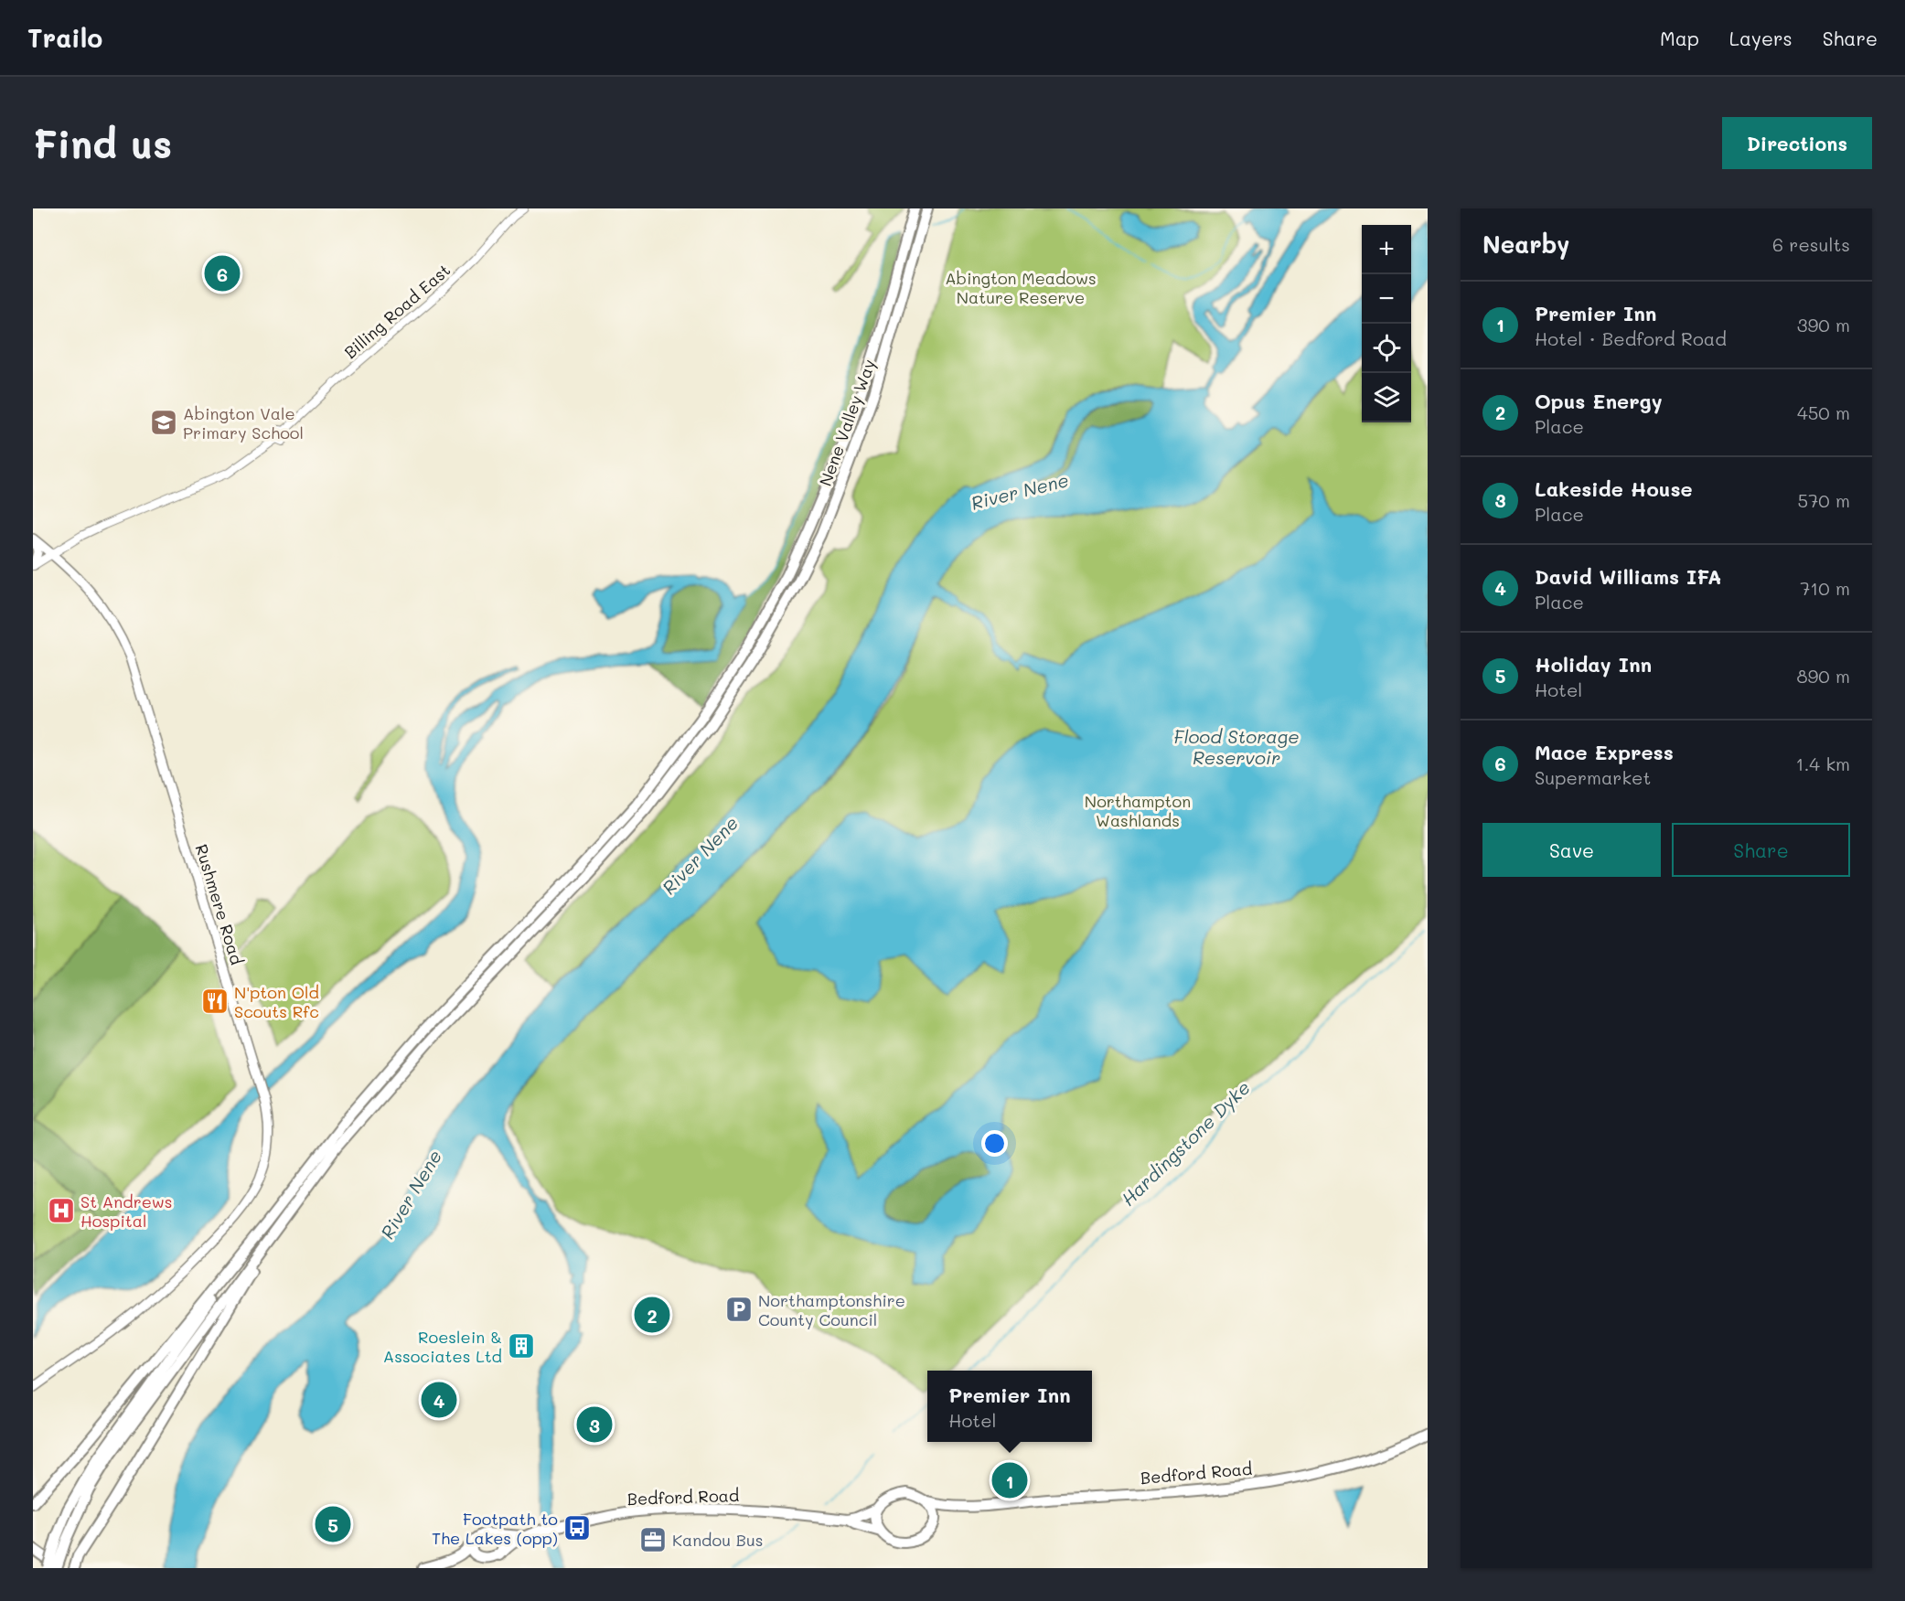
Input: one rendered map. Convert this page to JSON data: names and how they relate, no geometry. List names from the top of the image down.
{
  "streets": {
    "highway": ["Nene Valley Way", "Bedford Road"],
    "main road": ["Rushmere Road"],
    "street": ["Billing Road East"]
  },
  "crossings": [
    ["Billing Road East", "Rushmere Road"]
  ],
  "water": ["River Nene", "Flood Storage Reservoir", "Hardingstone Dyke"],
  "parks": ["Abington Meadows Nature Reserve", "Northampton Washlands"],
  "places": {
    "school or university": ["Abington Vale Primary School"],
    "restaurant": ["N'pton Old Scouts Rfc"],
    "hospital": ["St Andrews Hospital"],
    "parking": ["Northamptonshire County Council"],
    "building": ["Roeslein & Associates Ltd"],
    "bus stop": ["Footpath to The Lakes (opp)"],
    "office": ["Kandou Bus"]
  },
  "page": {
    "header": "Trailo",
    "nav": ["Map", "Layers", "Share"],
    "buttons": [
      "Directions",
      ["Save", "Share"]
    ],
    "title": "Find us",
    "heading": ["Nearby", "6 results"],
    "map_buttons": ["+", "−"],
    "pins": [
      "6",
      "2",
      "4",
      "3",
      "1",
      "5"
    ],
    "list": [
      {
        "mark": "1",
        "name": "Premier Inn",
        "note": "Hotel · Bedford Road",
        "value": "390 m"
      },
      {
        "mark": "2",
        "name": "Opus Energy",
        "note": "Place",
        "value": "450 m"
      },
      {
        "mark": "3",
        "name": "Lakeside House",
        "note": "Place",
        "value": "570 m"
      },
      {
        "mark": "4",
        "name": "David Williams IFA",
        "note": "Place",
        "value": "710 m"
      },
      {
        "mark": "5",
        "name": "Holiday Inn",
        "note": "Hotel",
        "value": "890 m"
      },
      {
        "mark": "6",
        "name": "Mace Express",
        "note": "Supermarket",
        "value": "1.4 km"
      }
    ],
    "popup": ["Premier Inn", "Hotel"]
  }
}
